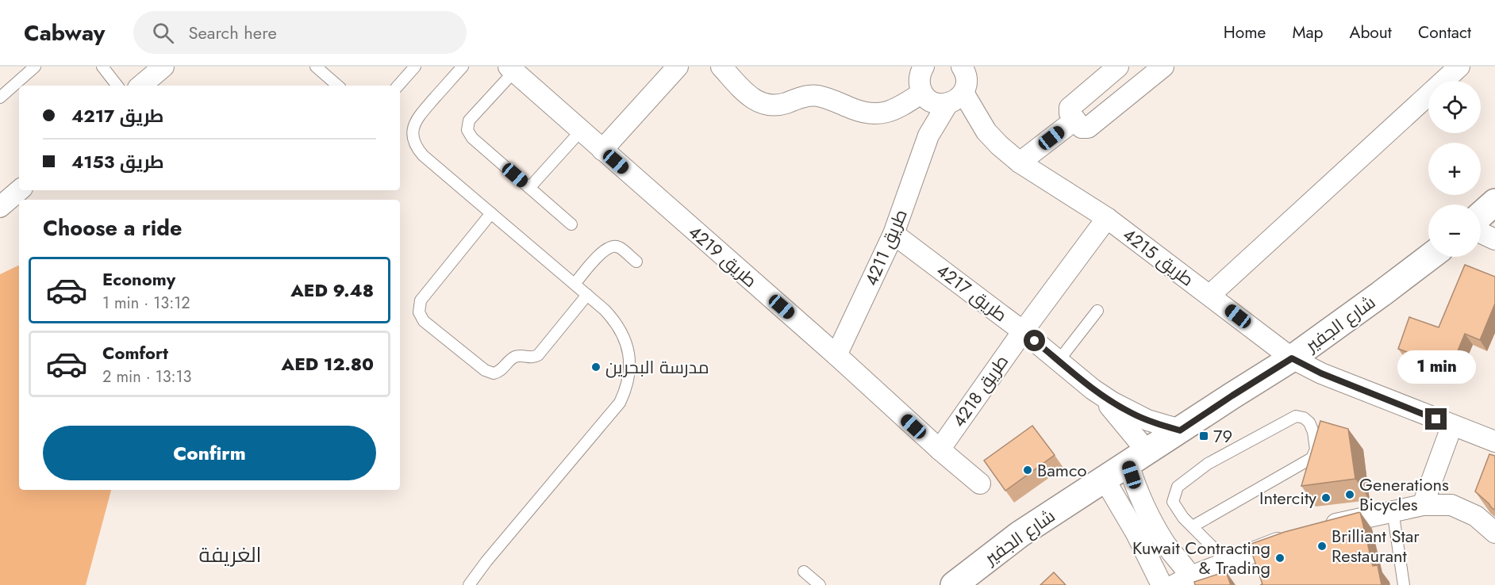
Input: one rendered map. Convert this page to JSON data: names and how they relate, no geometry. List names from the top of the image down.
{
  "streets": {
    "street": [
      "طريق 4211",
      "طريق 4219",
      "طريق 4215",
      "طريق 4217",
      "شارع الجفير",
      "طريق 4218"
    ]
  },
  "crossings": [
    ["طريق 4211", "طريق 4219"],
    ["طريق 4211", "طريق 4215"],
    ["طريق 4211", "طريق 4217"],
    ["طريق 4219", "طريق 4218"],
    ["طريق 4215", "شارع الجفير"],
    ["طريق 4215", "طريق 4218"],
    ["طريق 4217", "شارع الجفير"],
    ["طريق 4217", "طريق 4218"]
  ],
  "districts": ["الغريفة"],
  "places": {
    "other": [
      "مدرسة البحرين",
      "Bamco",
      "Generations Bicycles",
      "Intercity",
      "Brilliant Star Restaurant",
      "Kuwait Contracting & Trading"
    ],
    "transit": ["79"]
  },
  "page": {
    "header": "Cabway",
    "search": "Search here",
    "nav": [
      "Home",
      "Map",
      "About",
      "Contact"
    ],
    "map_buttons": ["+", "−"],
    "banner": ["طريق 4217", "طريق 4153"],
    "heading": "Choose a ride",
    "list": [
      {
        "name": "Economy",
        "note": "1 min · 13:12",
        "value": "AED 9.48"
      },
      {
        "name": "Comfort",
        "note": "2 min · 13:13",
        "value": "AED 12.80"
      }
    ],
    "bubble": "1 min",
    "buttons": "Confirm"
  }
}
